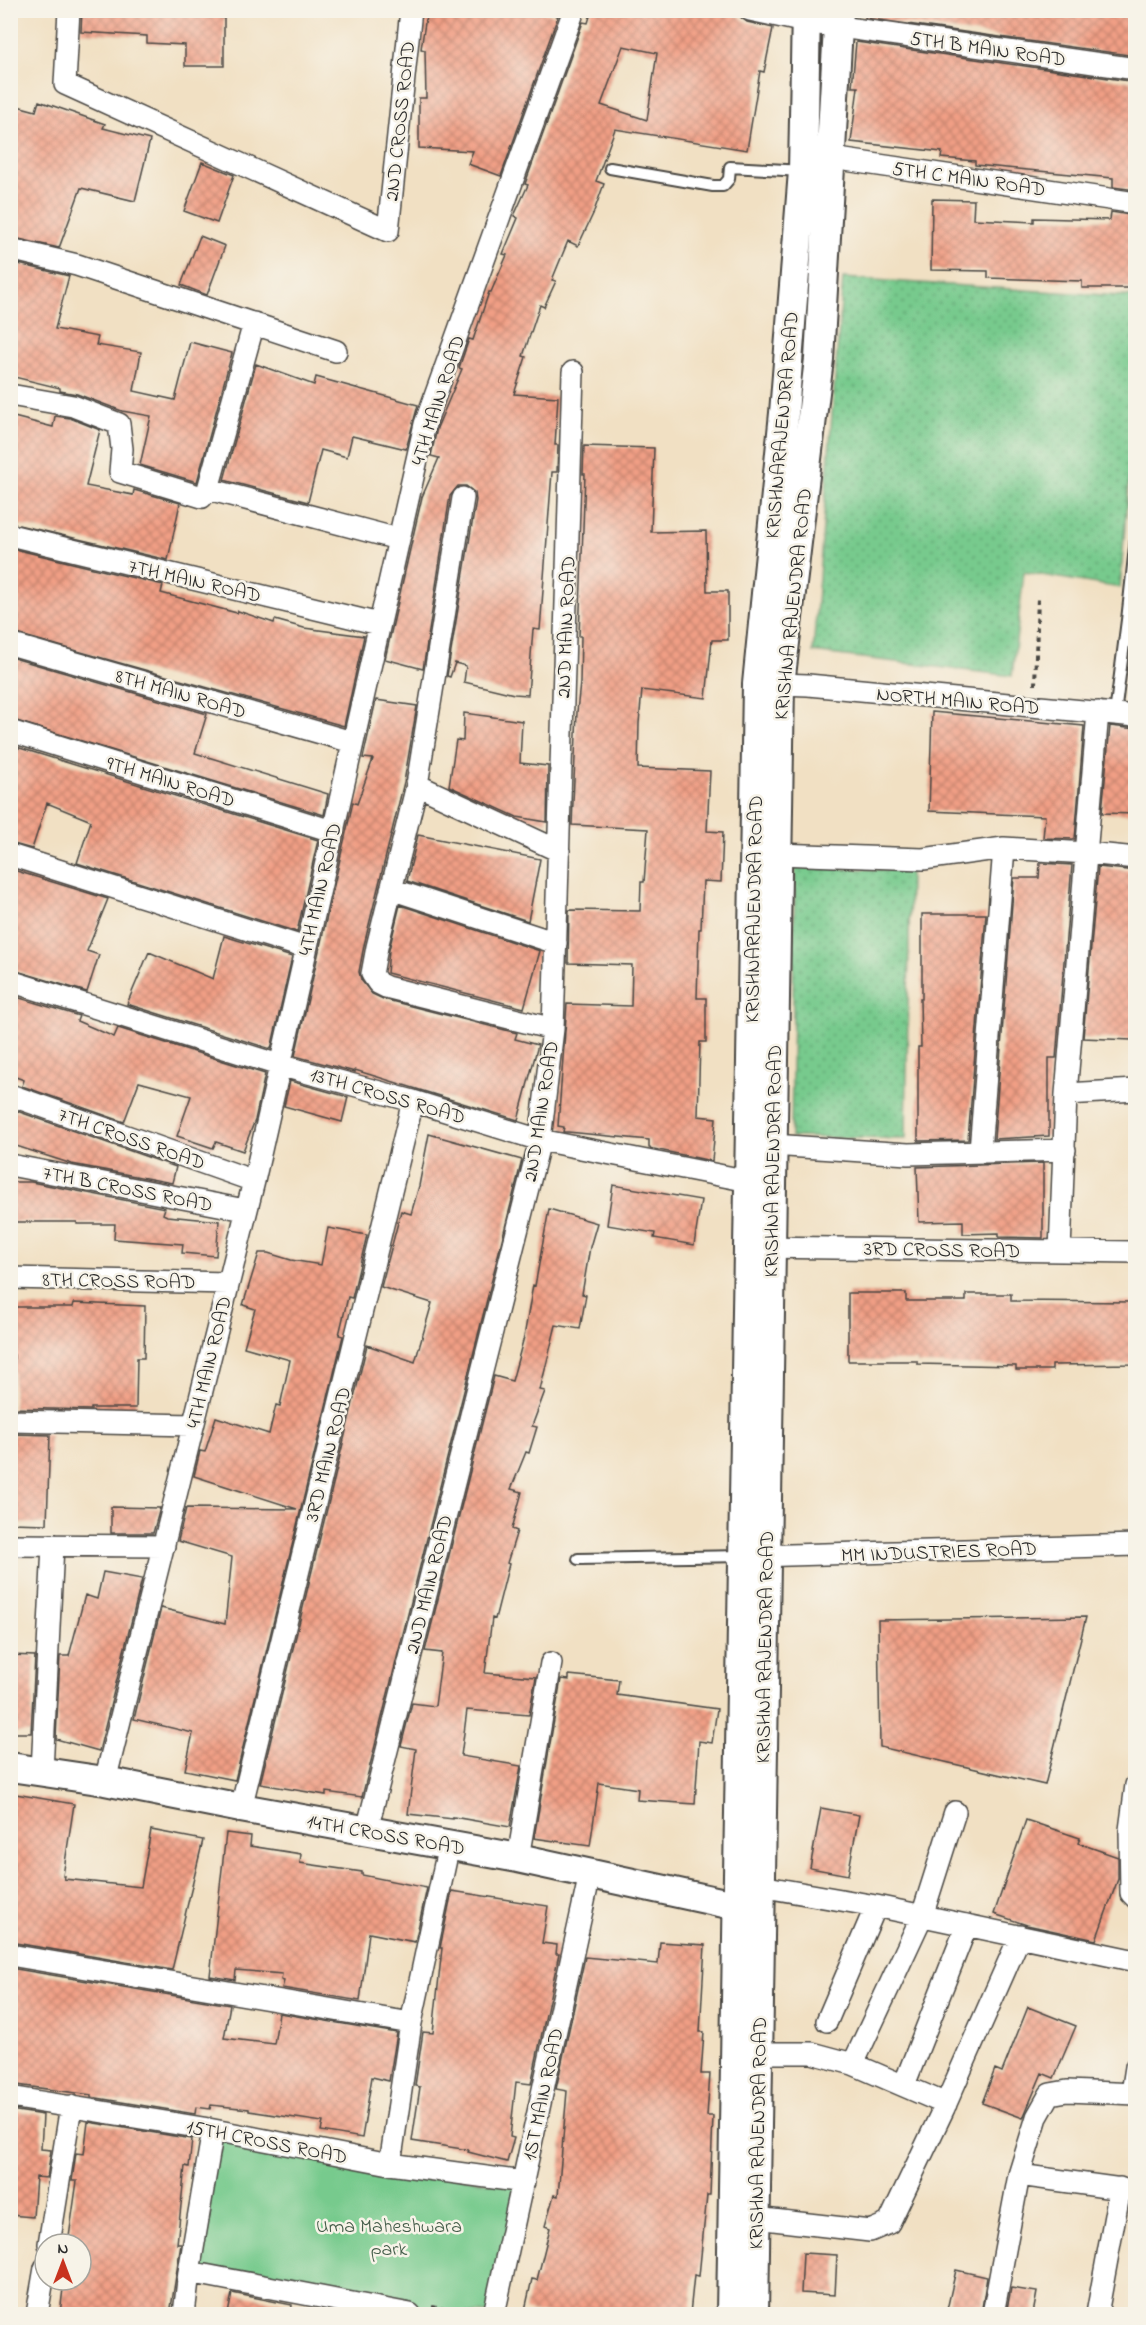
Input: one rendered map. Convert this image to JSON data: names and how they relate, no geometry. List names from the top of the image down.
{
  "streets": {
    "main road": ["KRISHNARAJENDRA ROAD", "KRISHNA RAJENDRA ROAD", "14TH CROSS ROAD"],
    "street": [
      "5TH B MAIN ROAD",
      "2ND CROSS ROAD",
      "5TH C MAIN ROAD",
      "4TH MAIN ROAD",
      "7TH MAIN ROAD",
      "2ND MAIN ROAD",
      "8TH MAIN ROAD",
      "NORTH MAIN ROAD",
      "9TH MAIN ROAD",
      "13TH CROSS ROAD",
      "7TH CROSS ROAD",
      "7TH B CROSS ROAD",
      "3RD CROSS ROAD",
      "8TH CROSS ROAD",
      "3RD MAIN ROAD",
      "MM INDUSTRIES ROAD",
      "1ST MAIN ROAD",
      "15TH CROSS ROAD"
    ]
  },
  "crossings": [
    ["5TH B MAIN ROAD", "KRISHNARAJENDRA ROAD"],
    ["5TH B MAIN ROAD", "KRISHNA RAJENDRA ROAD"],
    ["5TH C MAIN ROAD", "KRISHNARAJENDRA ROAD"],
    ["5TH C MAIN ROAD", "KRISHNA RAJENDRA ROAD"],
    ["4TH MAIN ROAD", "7TH MAIN ROAD"],
    ["4TH MAIN ROAD", "8TH MAIN ROAD"],
    ["4TH MAIN ROAD", "9TH MAIN ROAD"],
    ["4TH MAIN ROAD", "13TH CROSS ROAD"],
    ["4TH MAIN ROAD", "7TH CROSS ROAD"],
    ["4TH MAIN ROAD", "7TH B CROSS ROAD"],
    ["4TH MAIN ROAD", "8TH CROSS ROAD"],
    ["4TH MAIN ROAD", "14TH CROSS ROAD"],
    ["KRISHNARAJENDRA ROAD", "KRISHNA RAJENDRA ROAD"],
    ["KRISHNARAJENDRA ROAD", "13TH CROSS ROAD"],
    ["KRISHNARAJENDRA ROAD", "3RD CROSS ROAD"],
    ["KRISHNARAJENDRA ROAD", "MM INDUSTRIES ROAD"],
    ["KRISHNARAJENDRA ROAD", "14TH CROSS ROAD"],
    ["KRISHNA RAJENDRA ROAD", "NORTH MAIN ROAD"],
    ["KRISHNA RAJENDRA ROAD", "13TH CROSS ROAD"],
    ["KRISHNA RAJENDRA ROAD", "14TH CROSS ROAD"],
    ["2ND MAIN ROAD", "13TH CROSS ROAD"],
    ["2ND MAIN ROAD", "14TH CROSS ROAD"],
    ["13TH CROSS ROAD", "3RD MAIN ROAD"],
    ["3RD MAIN ROAD", "14TH CROSS ROAD"],
    ["14TH CROSS ROAD", "1ST MAIN ROAD"],
    ["1ST MAIN ROAD", "15TH CROSS ROAD"]
  ],
  "parks": ["Uma Maheshwara park"],
  "north": "top"
}
